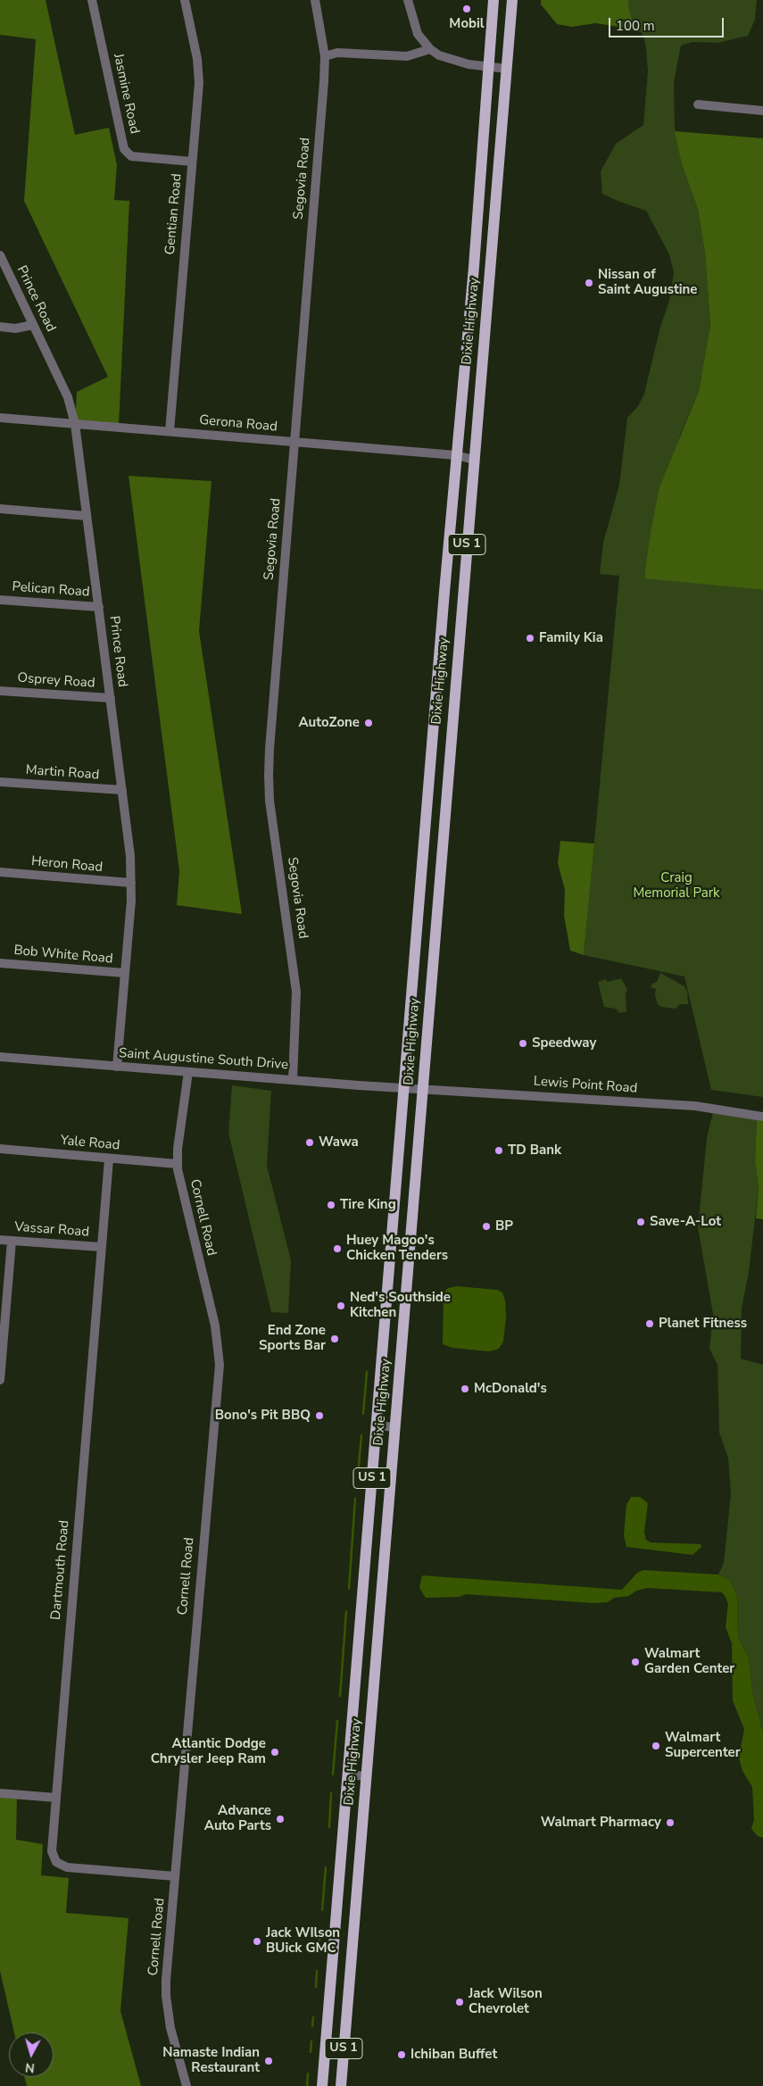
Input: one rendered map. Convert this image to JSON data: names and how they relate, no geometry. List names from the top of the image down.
{
  "streets": {
    "main road": ["Dixie Highway", "US 1"],
    "street": [
      "Jasmine Road",
      "Segovia Road",
      "Gentian Road",
      "Prince Road",
      "Gerona Road",
      "Pelican Road",
      "Osprey Road",
      "Martin Road",
      "Heron Road",
      "Bob White Road",
      "Saint Augustine South Drive",
      "Lewis Point Road",
      "Yale Road",
      "Cornell Road",
      "Vassar Road",
      "Dartmouth Road"
    ]
  },
  "crossings": [
    ["Jasmine Road", "Gentian Road"],
    ["Segovia Road", "Gerona Road"],
    ["Segovia Road", "Saint Augustine South Drive"],
    ["Gentian Road", "Gerona Road"],
    ["Prince Road", "Gerona Road"],
    ["Prince Road", "Pelican Road"],
    ["Prince Road", "Osprey Road"],
    ["Prince Road", "Martin Road"],
    ["Prince Road", "Heron Road"],
    ["Prince Road", "Bob White Road"],
    ["Prince Road", "Saint Augustine South Drive"],
    ["Dixie Highway", "Gerona Road"],
    ["Dixie Highway", "US 1"],
    ["Dixie Highway", "Saint Augustine South Drive"],
    ["Dixie Highway", "Lewis Point Road"],
    ["Gerona Road", "US 1"],
    ["Saint Augustine South Drive", "Lewis Point Road"],
    ["Saint Augustine South Drive", "Cornell Road"],
    ["Yale Road", "Cornell Road"],
    ["Yale Road", "Dartmouth Road"],
    ["Cornell Road", "Dartmouth Road"],
    ["Vassar Road", "Dartmouth Road"]
  ],
  "parks": ["Craig Memorial Park"],
  "places": [
    "Mobil",
    "Nissan of Saint Augustine",
    "Family Kia",
    "AutoZone",
    "Speedway",
    "Wawa",
    "TD Bank",
    "Tire King",
    "Save-A-Lot",
    "BP",
    "Huey Magoo's Chicken Tenders",
    "Ned's Southside Kitchen",
    "Planet Fitness",
    "End Zone Sports Bar",
    "McDonald's",
    "Bono's Pit BBQ",
    "Walmart Garden Center",
    "Walmart Supercenter",
    "Atlantic Dodge Chrysler Jeep Ram",
    "Advance Auto Parts",
    "Walmart Pharmacy",
    "Jack WIlson BUick GMC",
    "Jack Wilson Chevrolet",
    "Ichiban Buffet",
    "Namaste Indian Restaurant"
  ],
  "scale_bar": "100 m",
  "north": "bottom"
}
